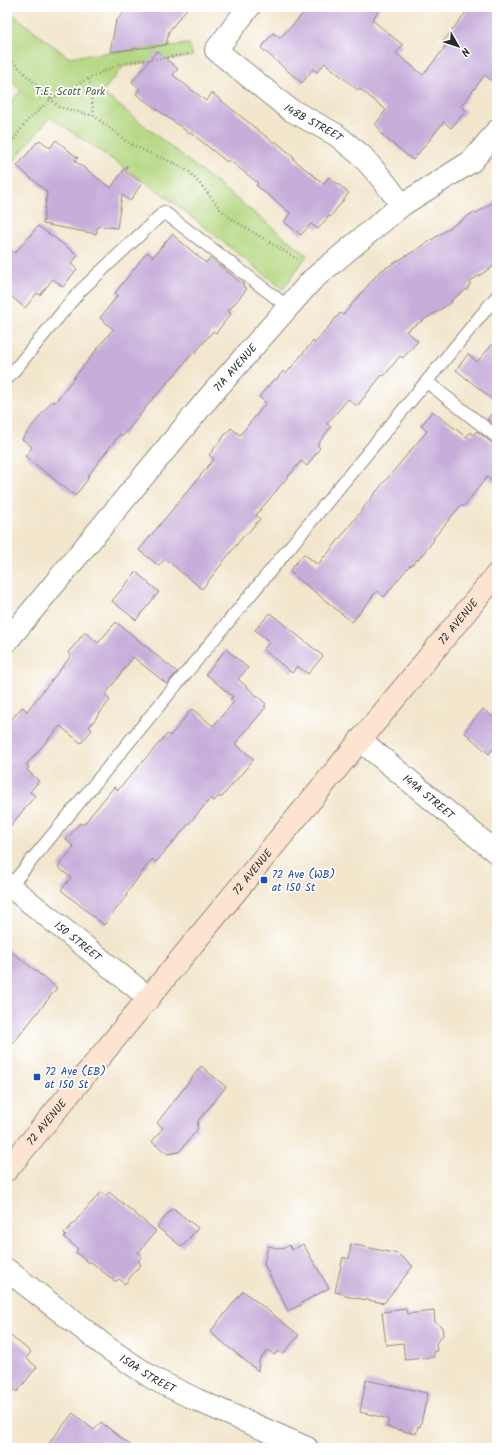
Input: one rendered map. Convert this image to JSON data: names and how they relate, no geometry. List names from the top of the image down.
{
  "streets": {
    "main road": ["72 AVENUE"],
    "street": [
      "148B STREET",
      "71A AVENUE",
      "149A STREET",
      "150 STREET",
      "150A STREET"
    ]
  },
  "crossings": [
    ["148B STREET", "71A AVENUE"],
    ["72 AVENUE", "149A STREET"],
    ["72 AVENUE", "150 STREET"]
  ],
  "parks": ["T.E. Scott Park"],
  "places": {
    "transit": ["72 Ave (WB) at 150 St", "72 Ave (EB) at 150 St"]
  },
  "north": "bottom right"
}
